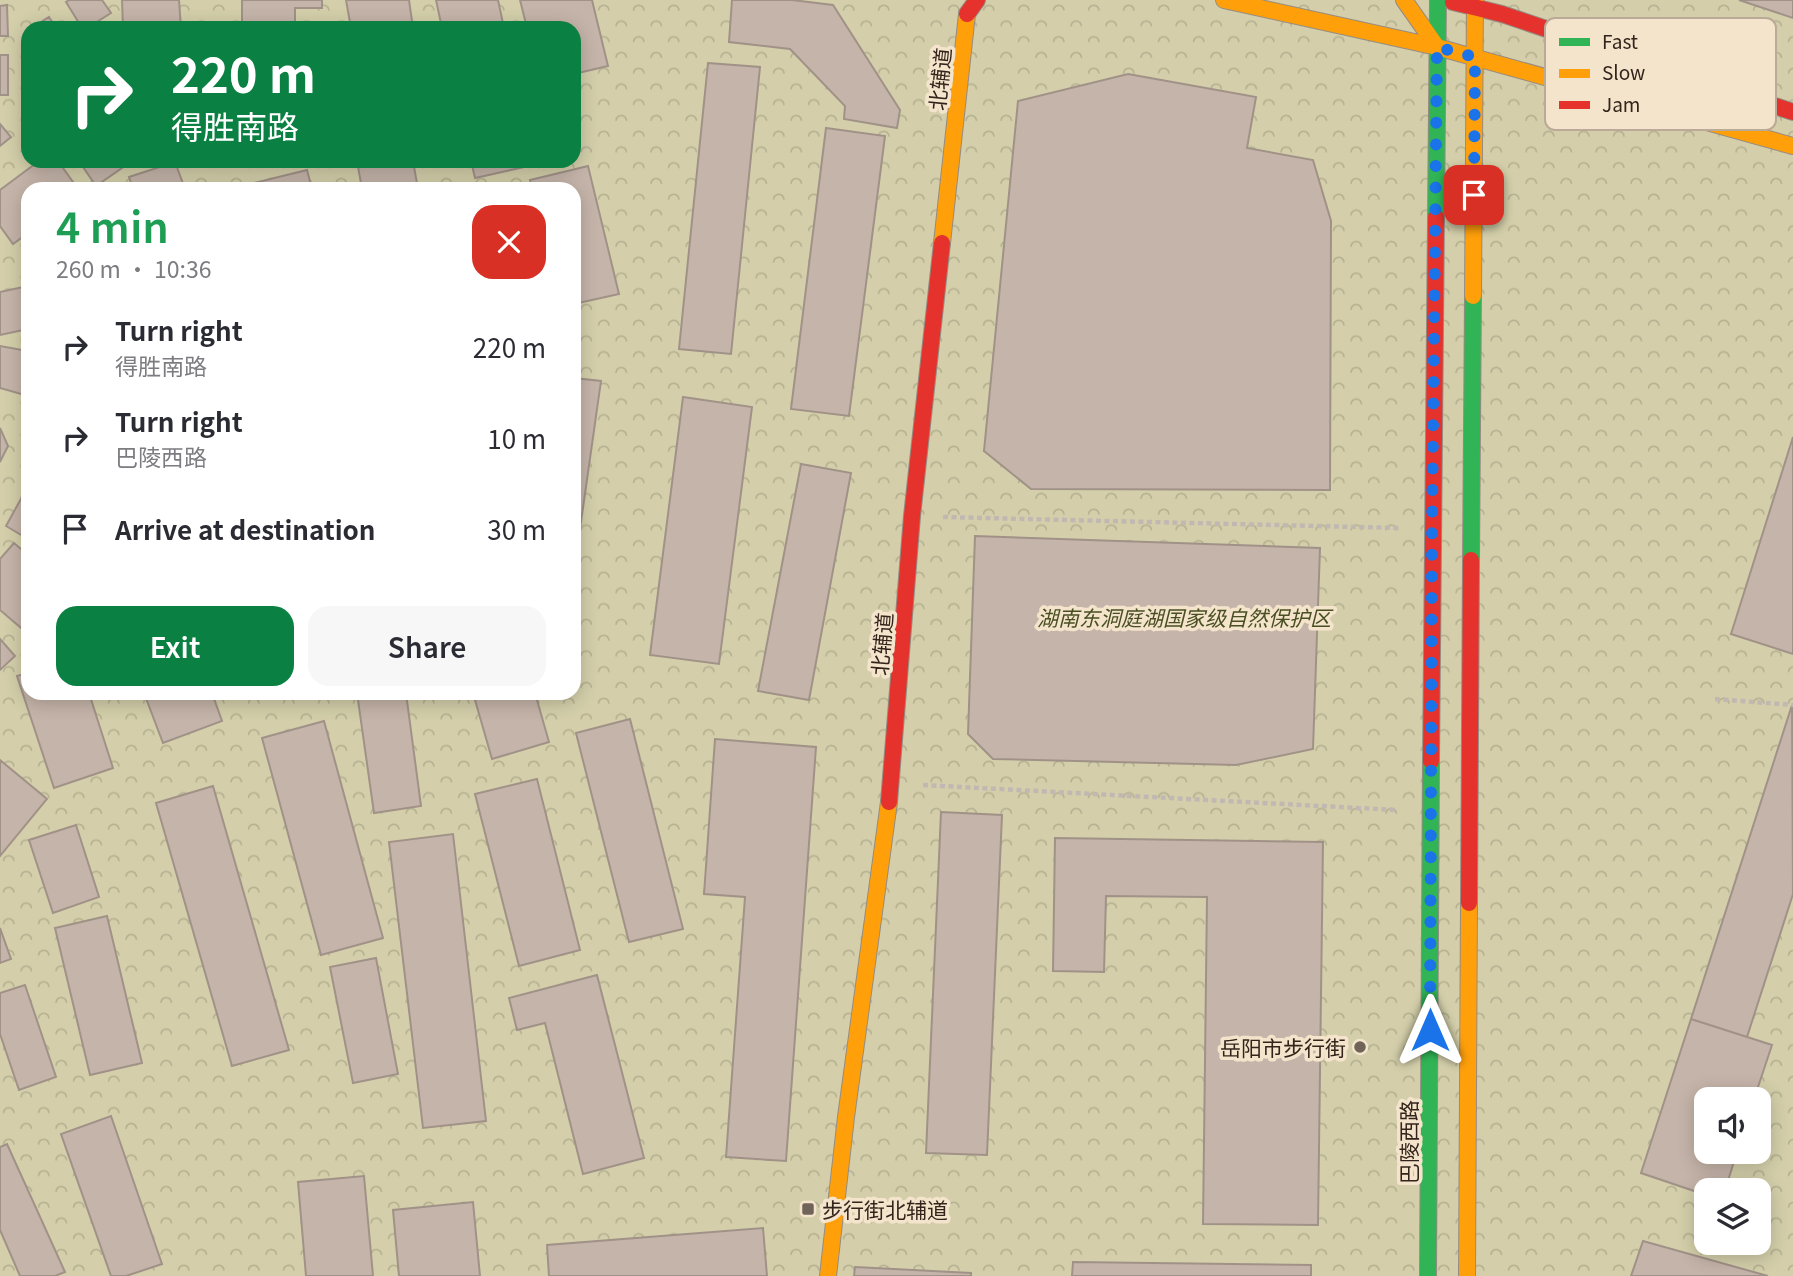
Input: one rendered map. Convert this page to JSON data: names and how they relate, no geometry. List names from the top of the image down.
{
  "streets": {
    "main road": ["北辅道", "巴陵西路"]
  },
  "parks": ["湖南东洞庭湖国家级自然保护区"],
  "places": {
    "other": ["岳阳市步行街"],
    "transit": ["步行街北辅道"]
  },
  "legend": ["Fast", "Slow", "Jam"],
  "page": {
    "turn": ["220 m", "得胜南路"],
    "heading": ["4 min", "260 m · 10:36"],
    "list": [
      {
        "name": "Turn right",
        "note": "得胜南路",
        "value": "220 m"
      },
      {
        "name": "Turn right",
        "note": "巴陵西路",
        "value": "10 m"
      },
      {
        "name": "Arrive at destination",
        "value": "30 m"
      }
    ],
    "buttons": ["Exit", "Share"]
  }
}
